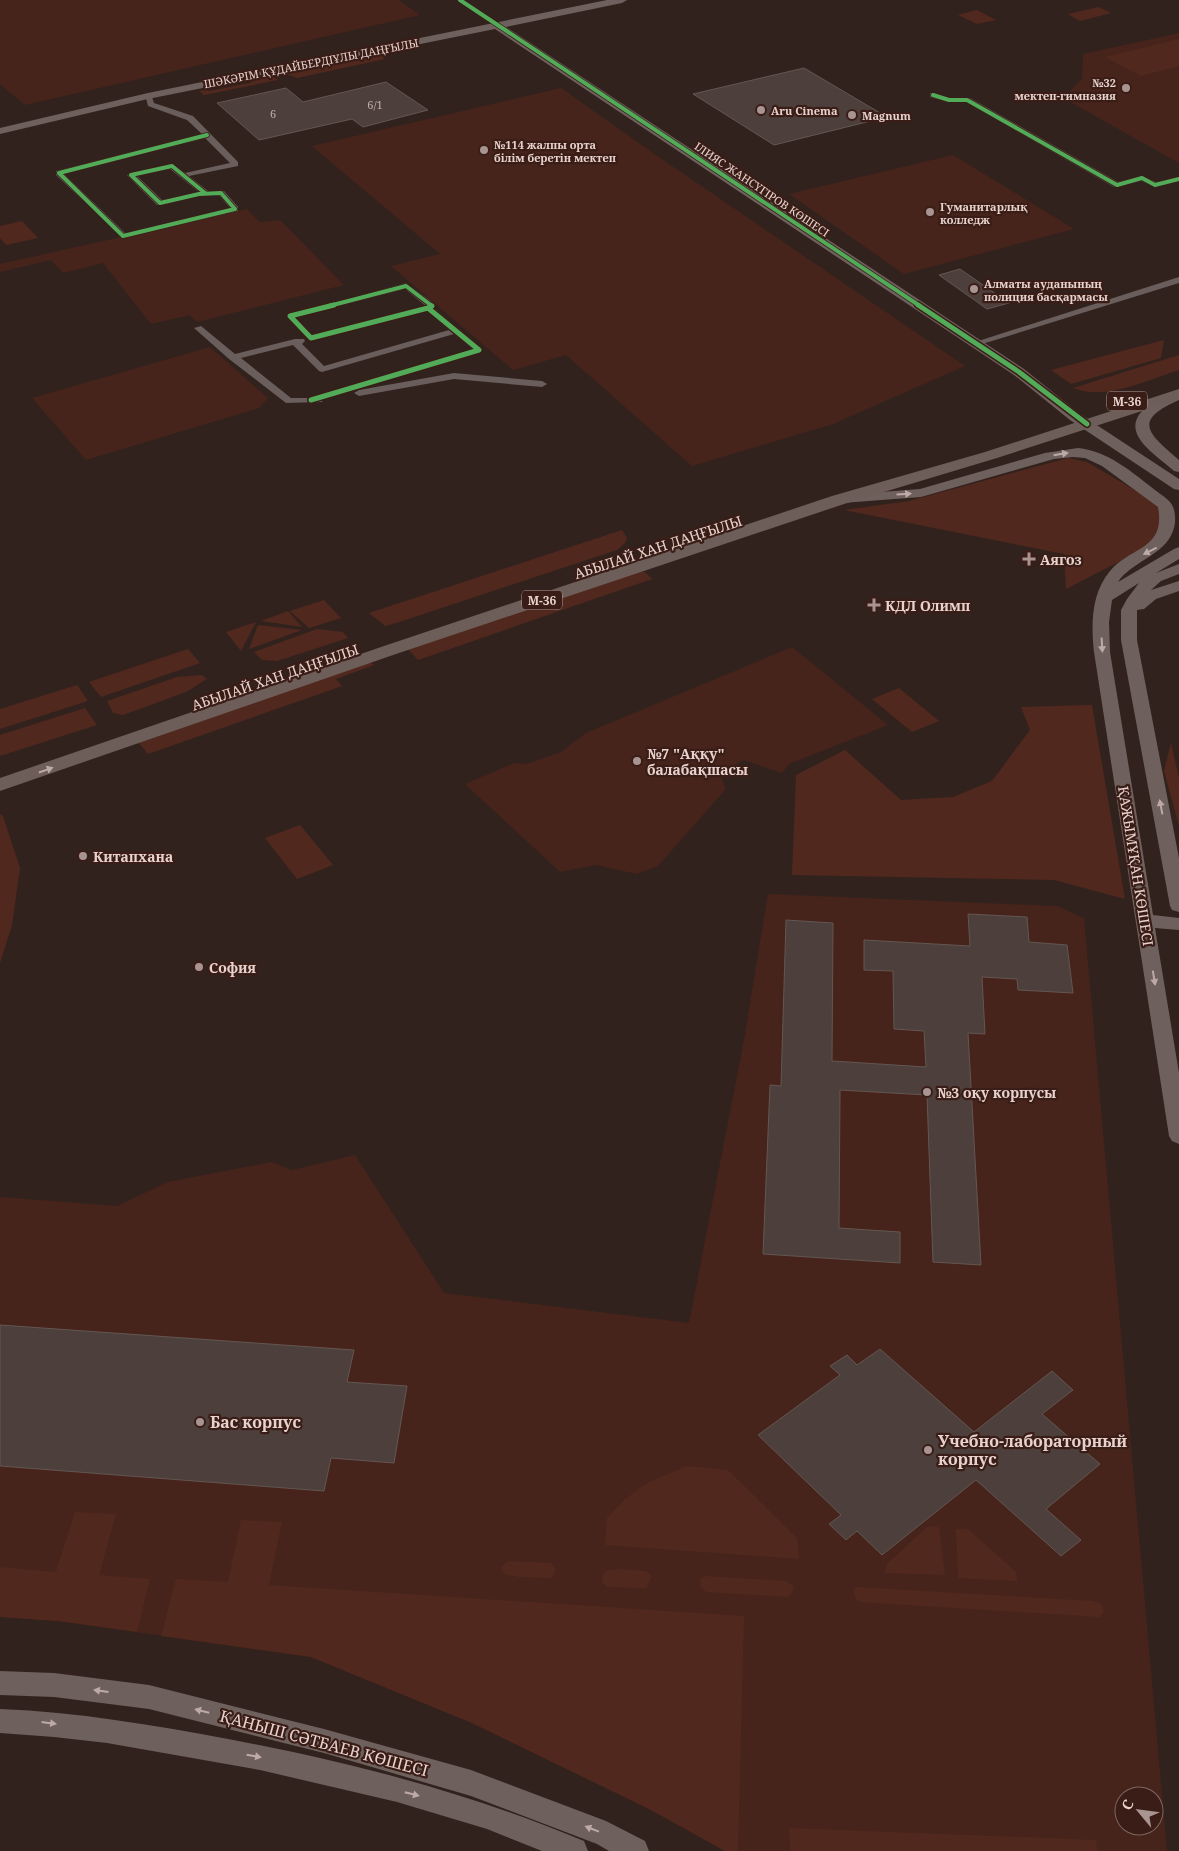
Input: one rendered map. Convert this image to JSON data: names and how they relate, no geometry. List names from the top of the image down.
{
  "streets": {
    "main road": [
      "ШӘКӘРІМ ҚҰДАЙБЕРДІҰЛЫ ДАҢҒЫЛЫ",
      "ІЛИЯС ЖАНСҮГІРОВ КӨШЕСІ",
      "M-36",
      "АБЫЛАЙ ХАН ДАҢҒЫЛЫ",
      "ҚАЖЫМҰҚАН КӨШЕСІ",
      "ҚАНЫШ СӘТБАЕВ КӨШЕСІ"
    ]
  },
  "crossings": [
    ["ШӘКӘРІМ ҚҰДАЙБЕРДІҰЛЫ ДАҢҒЫЛЫ", "ІЛИЯС ЖАНСҮГІРОВ КӨШЕСІ"],
    ["ІЛИЯС ЖАНСҮГІРОВ КӨШЕСІ", "АБЫЛАЙ ХАН ДАҢҒЫЛЫ"],
    ["АБЫЛАЙ ХАН ДАҢҒЫЛЫ", "ҚАЖЫМҰҚАН КӨШЕСІ"]
  ],
  "places": {
    "other": [
      "№32 мектеп-гимназия",
      "Aru Cinema",
      "Magnum",
      "№114 жалпы орта білім беретін мектеп",
      "Гуманитарлық колледж",
      "Алматы ауданының полиция басқармасы",
      "№7 \"Аққу\" балабақшасы",
      "Китапхана",
      "София",
      "№3 оқу корпусы",
      "Бас корпус",
      "Учебно-лабораторный корпус"
    ],
    "health": ["Аягоз", "КДЛ Олимп"]
  },
  "house_numbers": ["6/1", "6"],
  "north": "top left"
}
